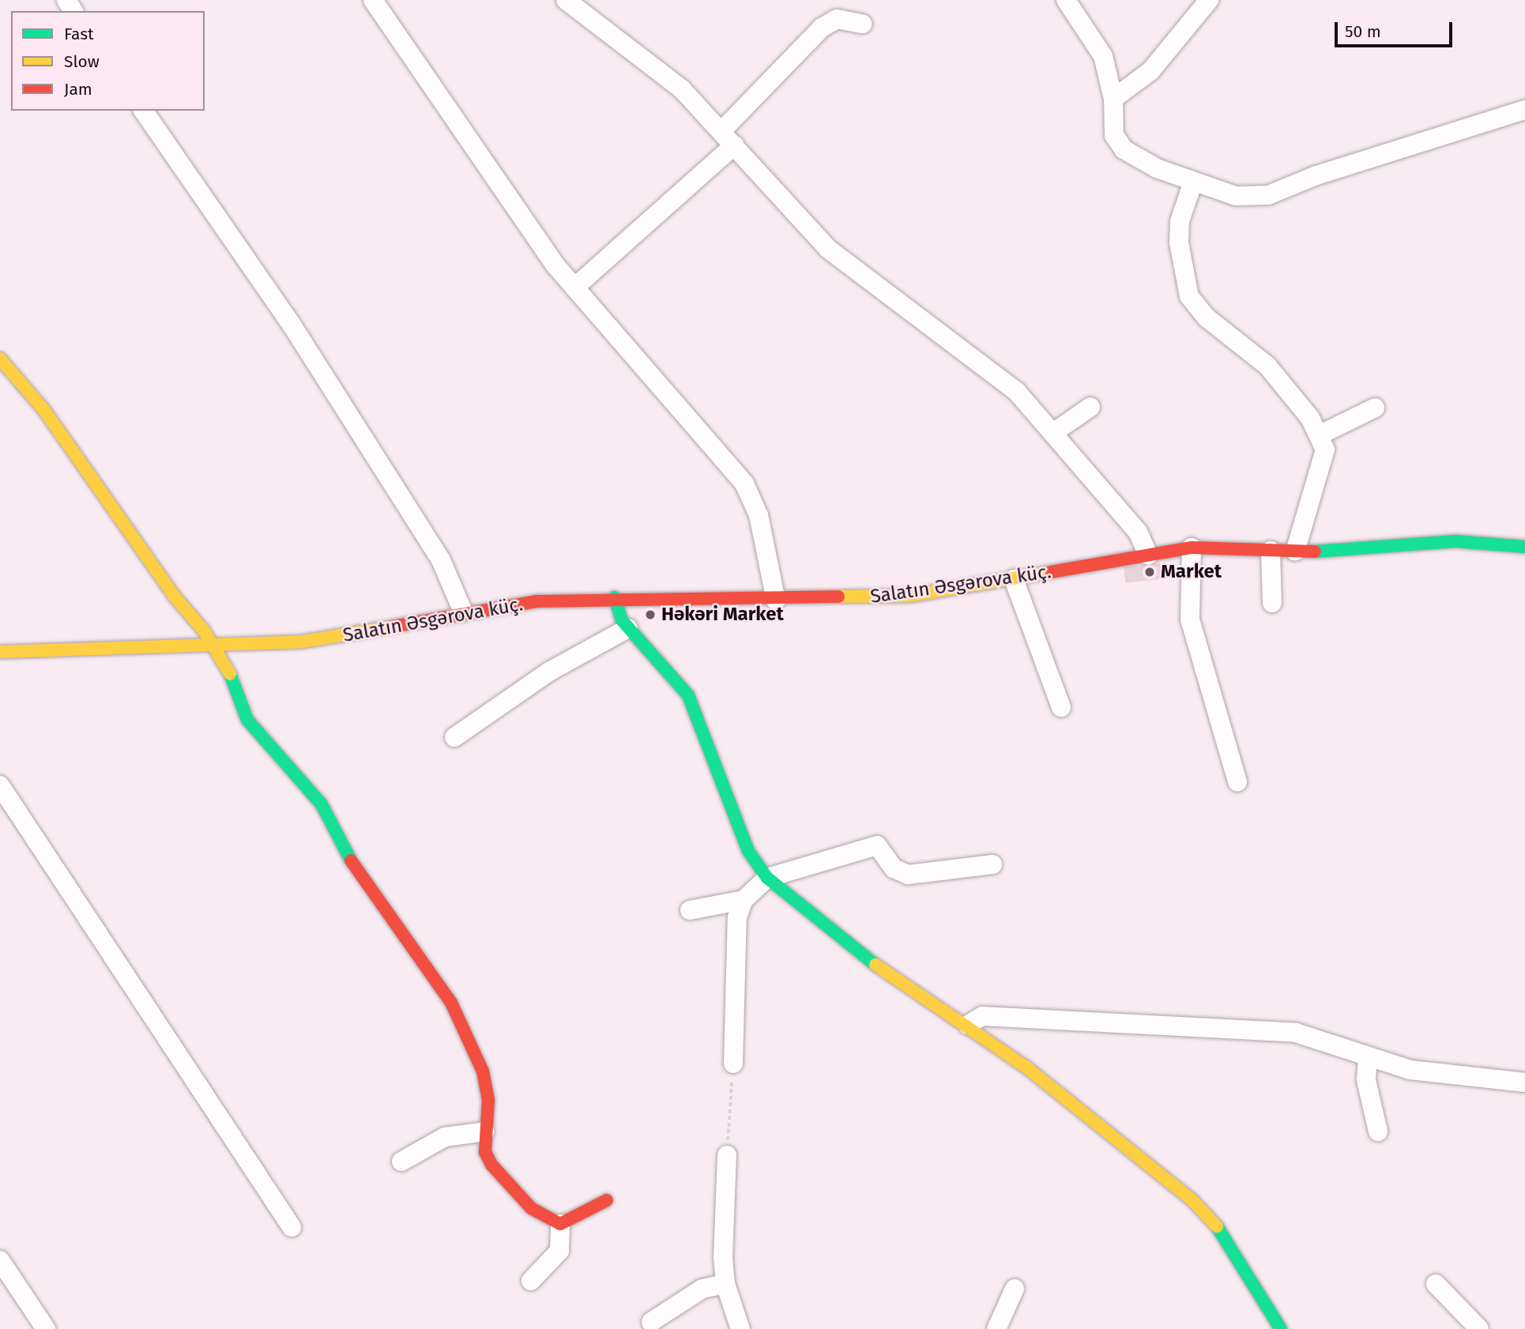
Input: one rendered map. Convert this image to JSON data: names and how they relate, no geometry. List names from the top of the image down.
{
  "streets": {
    "street": ["Salatın Əsgərova küç."]
  },
  "places": ["Market", "Həkəri Market"],
  "legend": ["Fast", "Slow", "Jam"],
  "scale_bar": "50 m"
}
